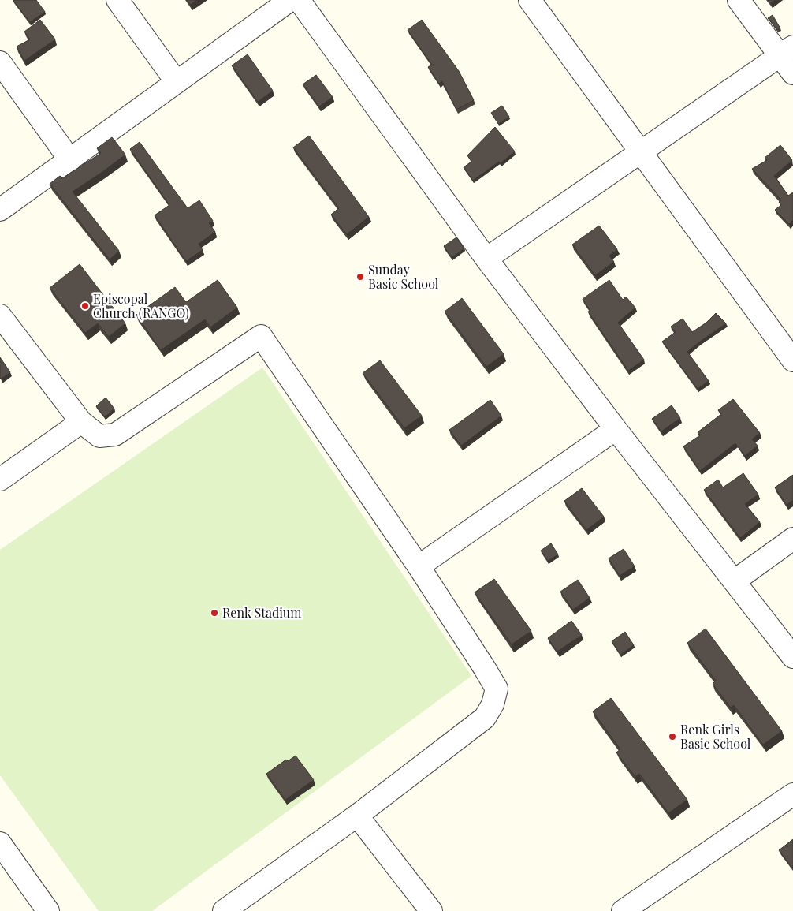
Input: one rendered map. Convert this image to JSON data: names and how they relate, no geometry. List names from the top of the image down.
{
  "places": [
    "Sunday Basic School",
    "Episcopal Church (RANGO)",
    "Renk Stadium",
    "Renk Girls Basic School"
  ]
}
